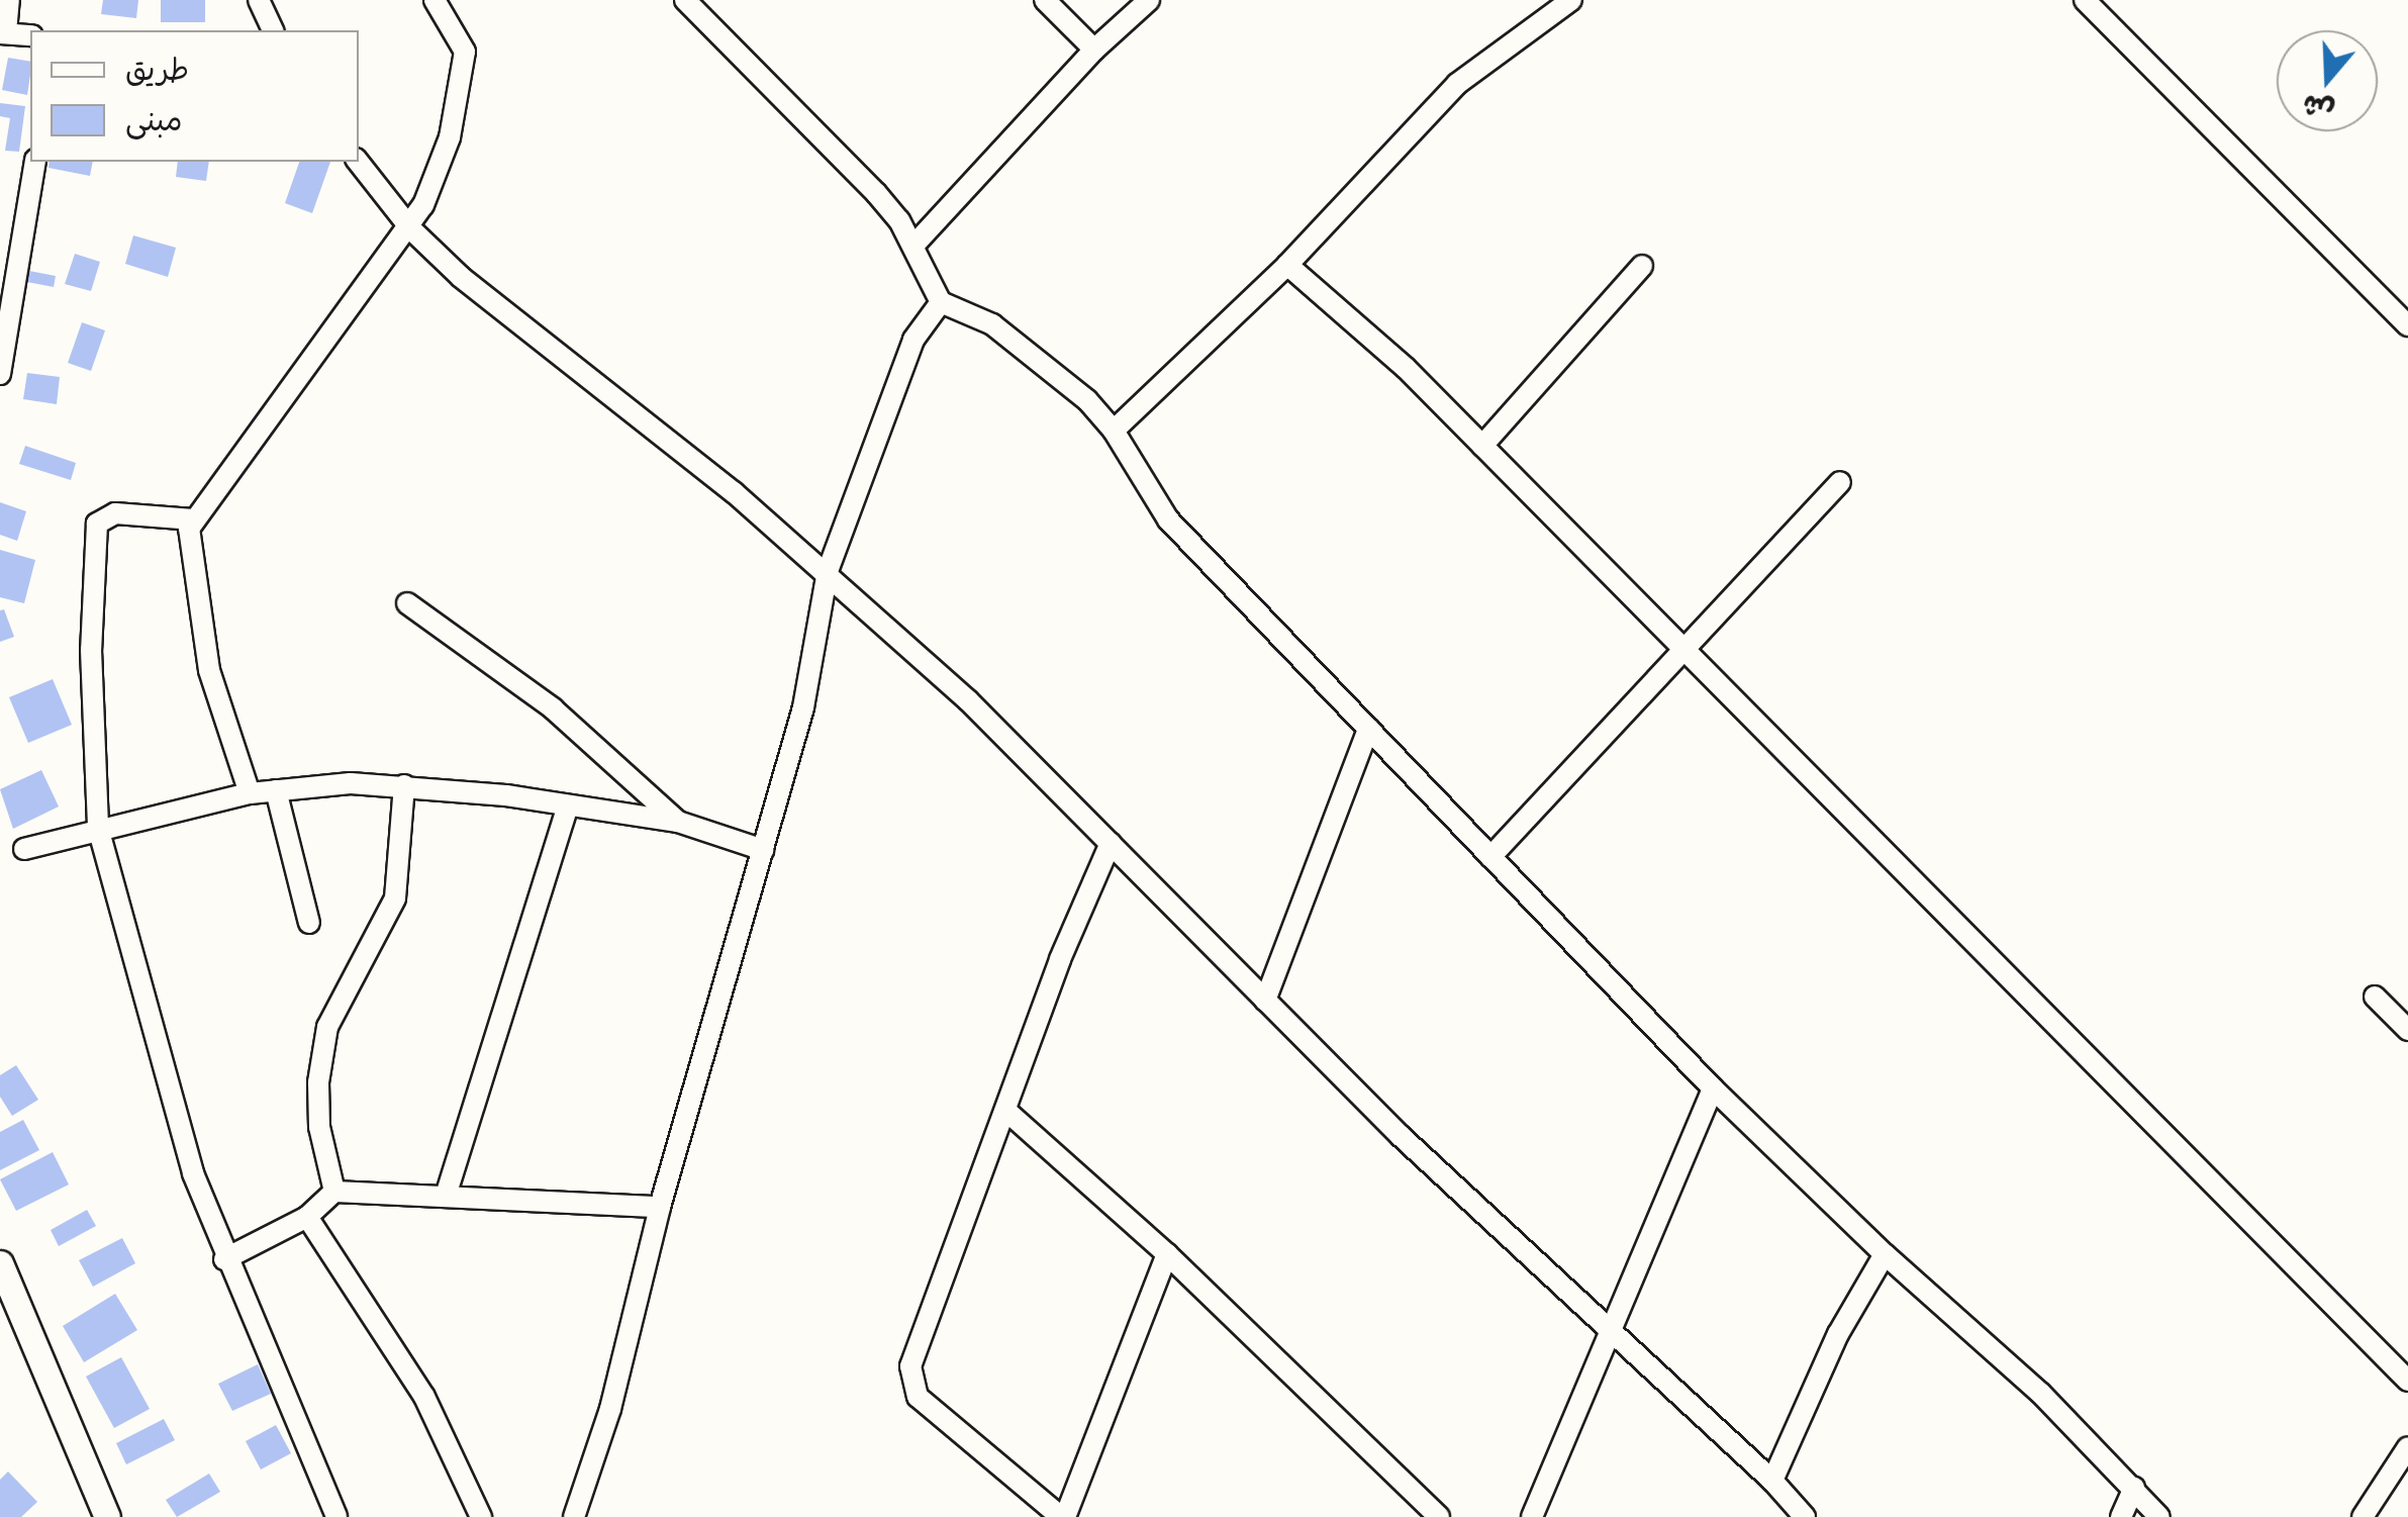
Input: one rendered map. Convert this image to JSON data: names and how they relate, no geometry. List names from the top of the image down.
{
  "legend": ["طريق", "مبنى"],
  "north": "bottom"
}
